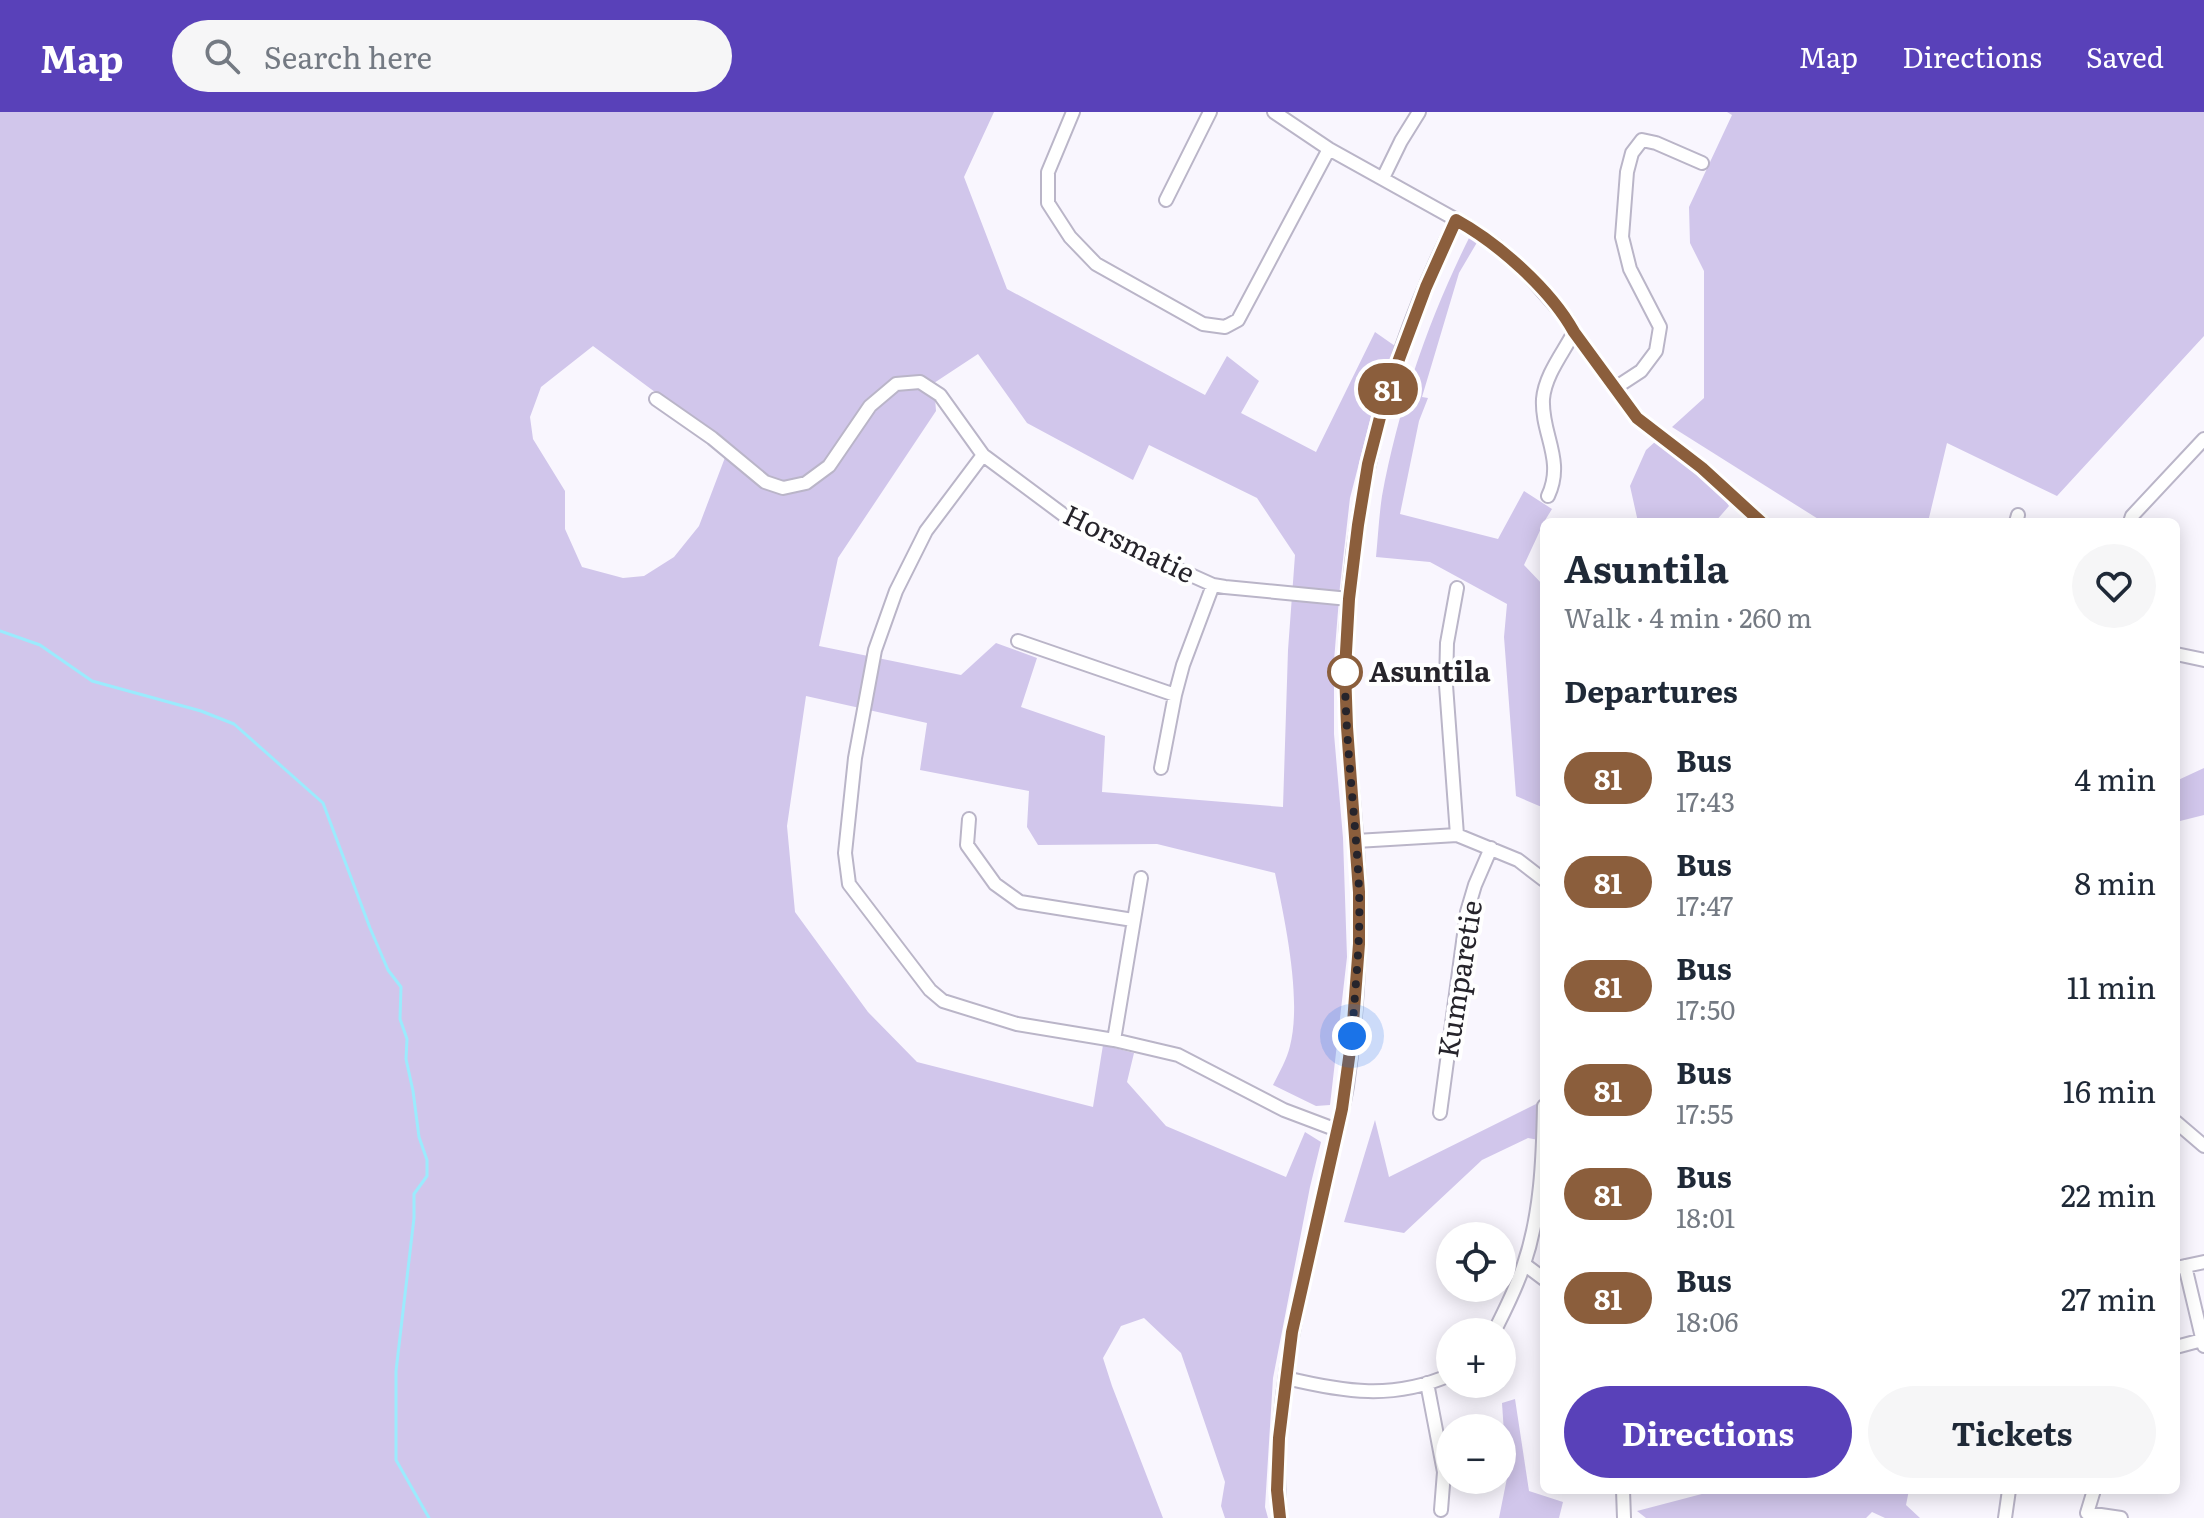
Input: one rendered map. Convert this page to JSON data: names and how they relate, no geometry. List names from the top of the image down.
{
  "streets": {
    "street": ["Horsmatie", "Kumparetie"]
  },
  "places": ["Asuntila"],
  "lines": ["bus line 81"],
  "page": {
    "header": "Map",
    "search": "Search here",
    "nav": ["Map", "Directions", "Saved"],
    "on_map": "81",
    "heading": [
      ["Asuntila", "Walk · 4 min · 260 m"],
      "Departures"
    ],
    "list": [
      {
        "mark": "81",
        "name": "Bus",
        "note": "17:43",
        "value": "4 min"
      },
      {
        "mark": "81",
        "name": "Bus",
        "note": "17:47",
        "value": "8 min"
      },
      {
        "mark": "81",
        "name": "Bus",
        "note": "17:50",
        "value": "11 min"
      },
      {
        "mark": "81",
        "name": "Bus",
        "note": "17:55",
        "value": "16 min"
      },
      {
        "mark": "81",
        "name": "Bus",
        "note": "18:01",
        "value": "22 min"
      },
      {
        "mark": "81",
        "name": "Bus",
        "note": "18:06",
        "value": "27 min"
      }
    ],
    "map_buttons": ["+", "−"],
    "buttons": ["Directions", "Tickets"]
  }
}
